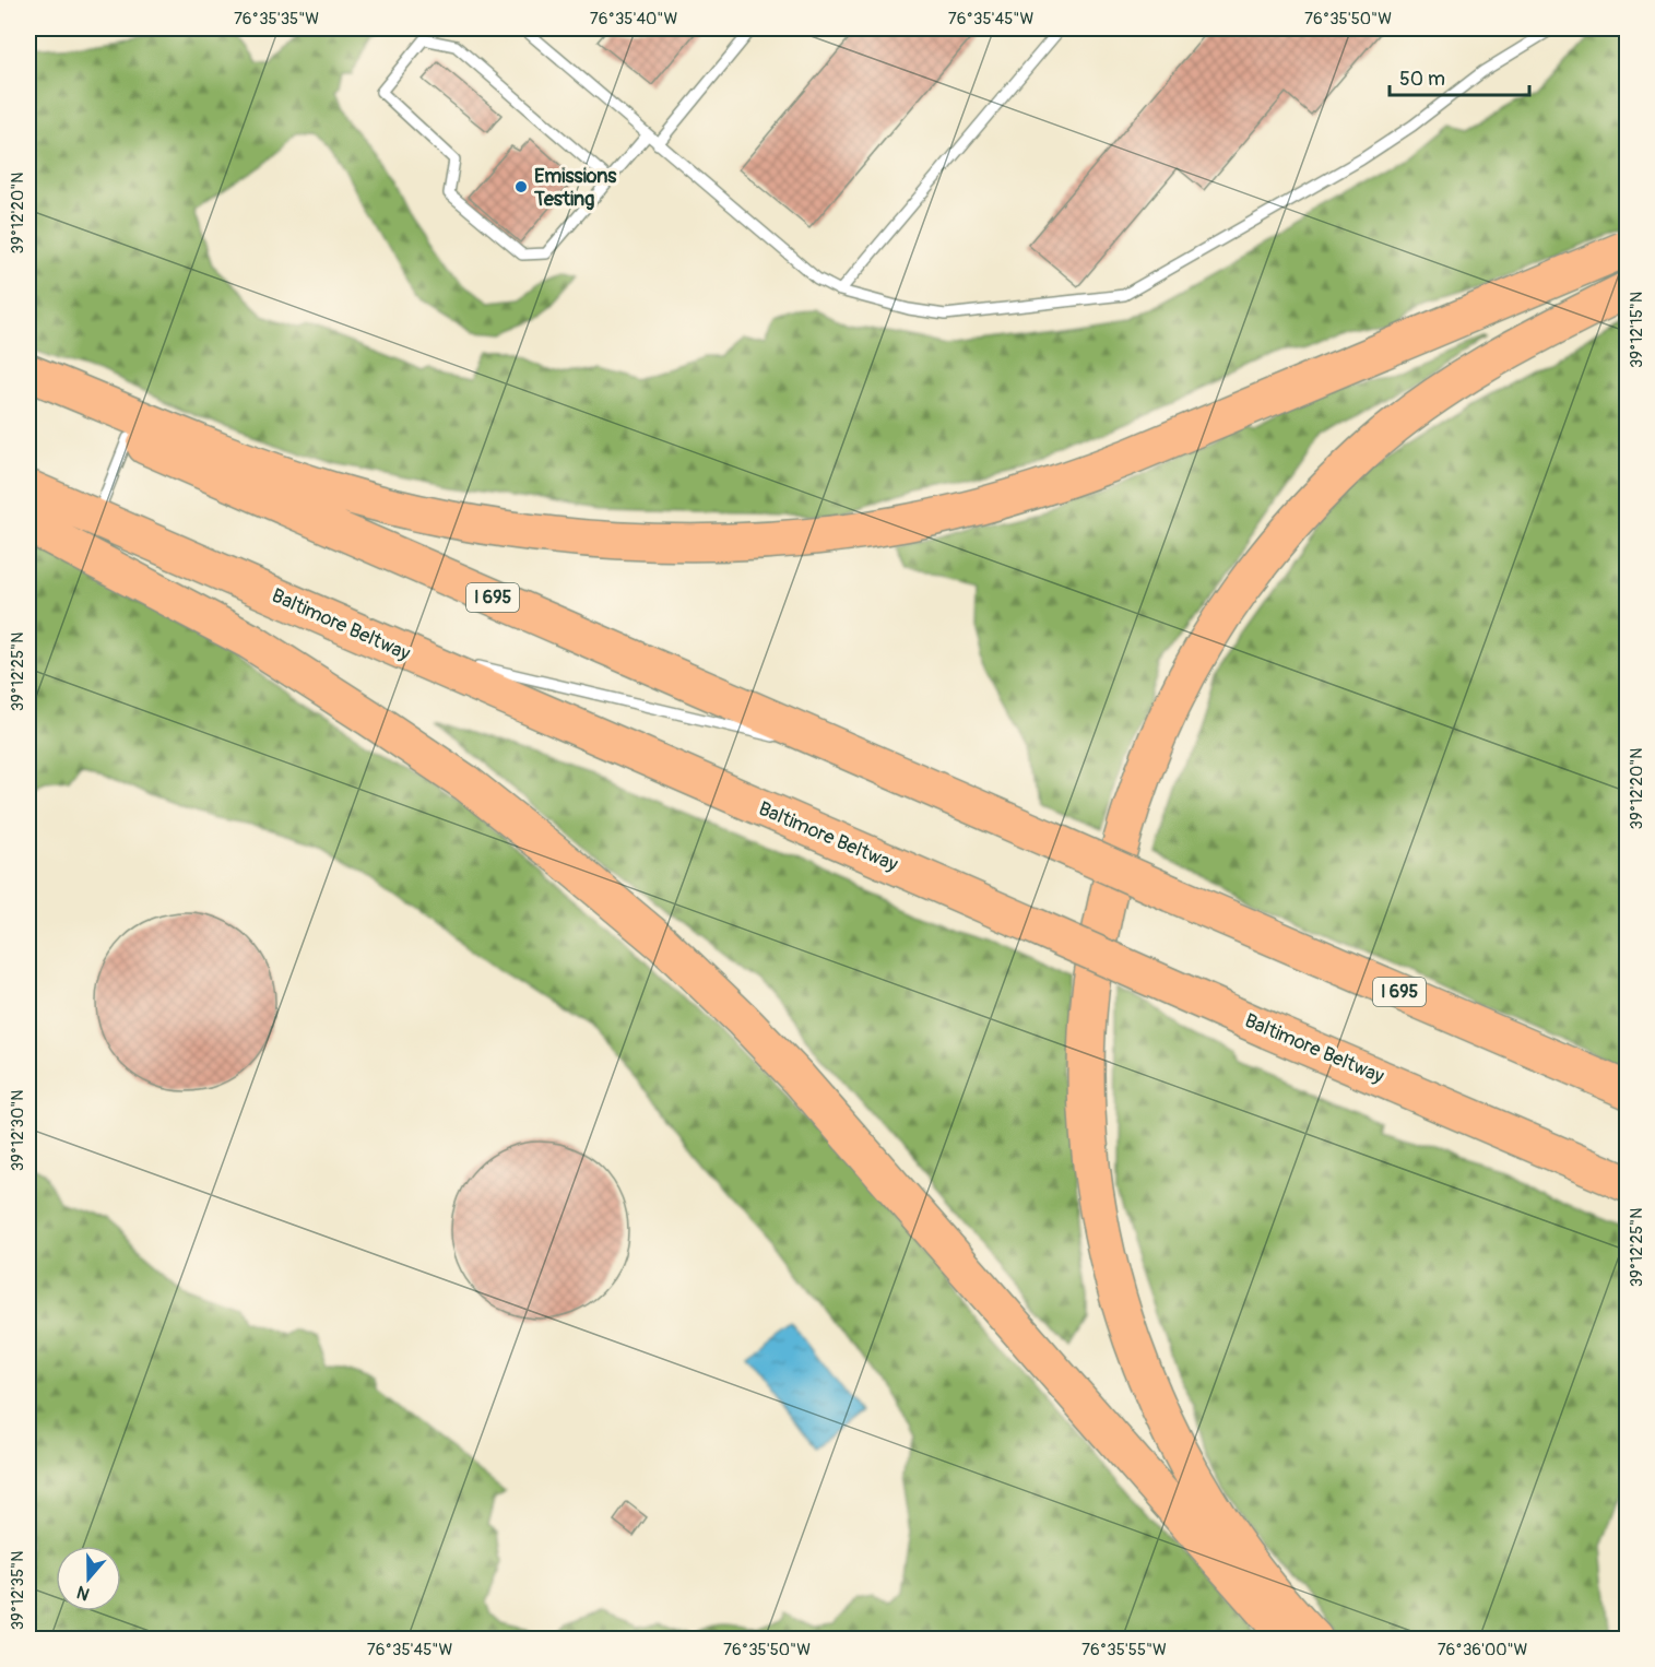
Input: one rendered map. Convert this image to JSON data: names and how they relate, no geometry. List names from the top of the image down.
{
  "streets": {
    "highway": ["I 695", "Baltimore Beltway"]
  },
  "places": ["Emissions Testing"],
  "scale_bar": "50 m",
  "north": "bottom",
  "coordinates": [
    "76°35'35\"W",
    "76°35'40\"W",
    "76°35'45\"W",
    "76°35'50\"W",
    "39°12'20\"N",
    "39°12'15\"N",
    "39°12'25\"N",
    "39°12'30\"N",
    "39°12'35\"N",
    "76°35'55\"W",
    "76°36'00\"W"
  ]
}
